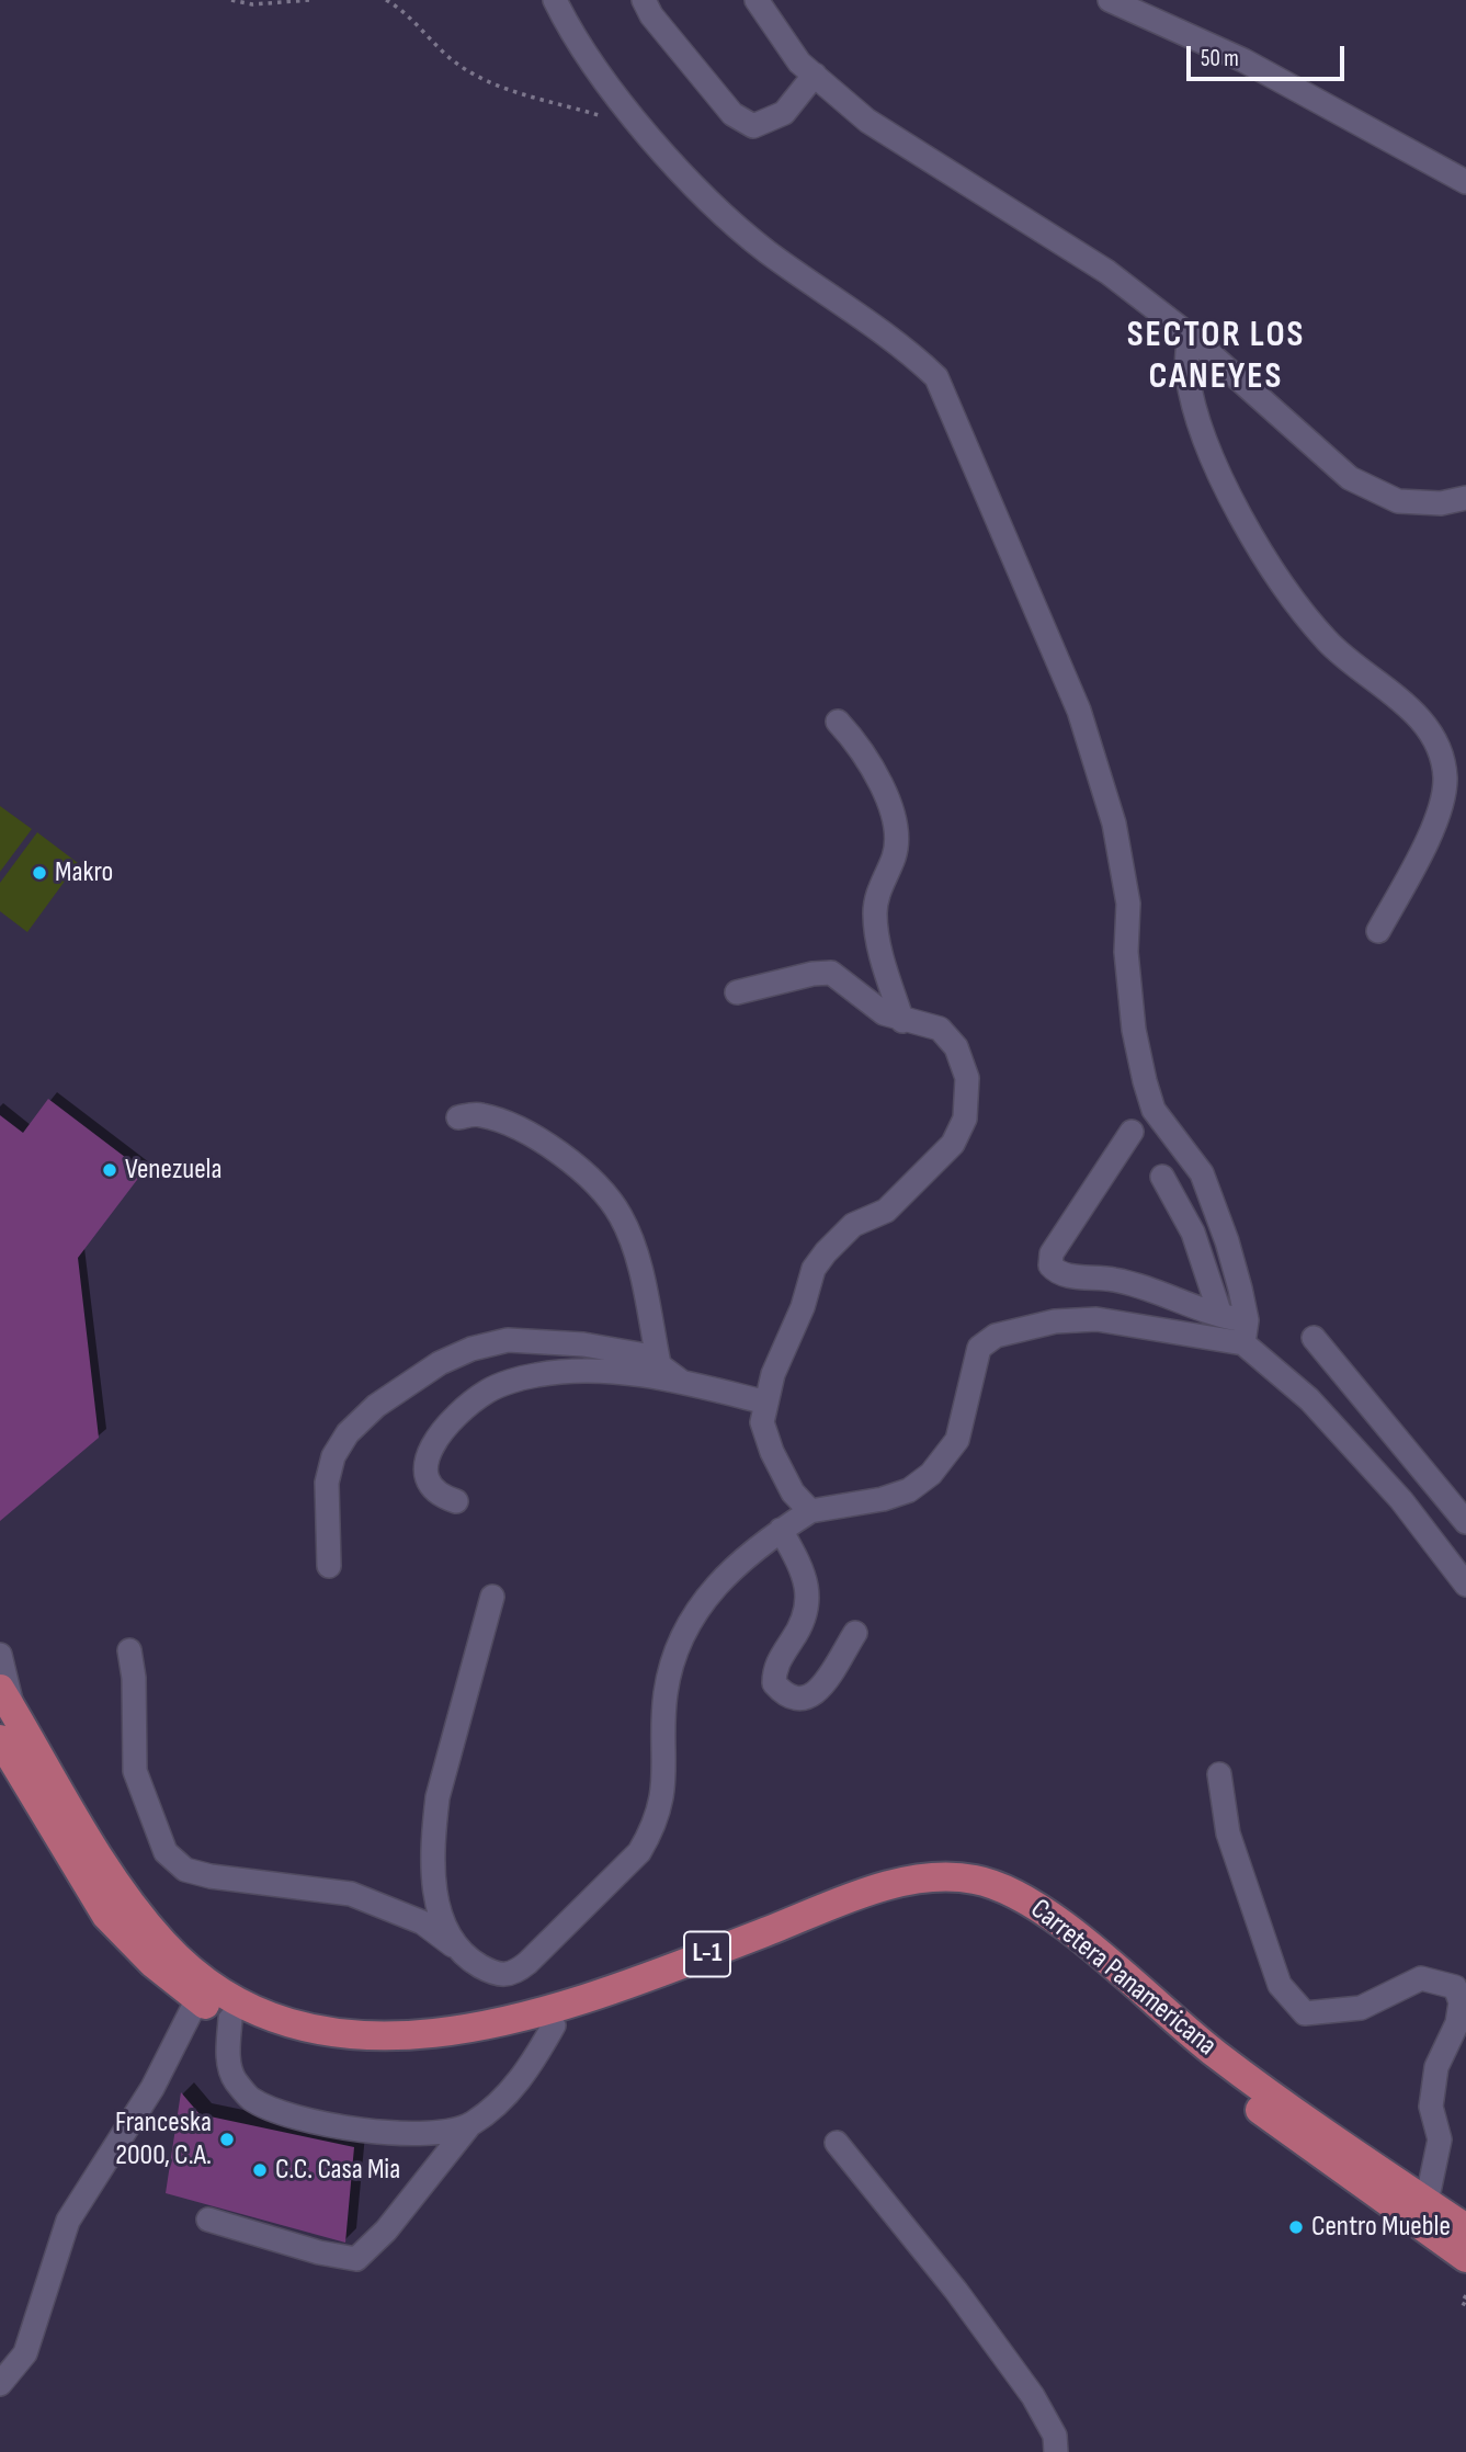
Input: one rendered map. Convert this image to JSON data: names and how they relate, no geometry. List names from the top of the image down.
{
  "streets": {
    "main road": ["L-1", "Carretera Panamericana"]
  },
  "crossings": [
    ["L-1", "Carretera Panamericana"]
  ],
  "districts": ["SECTOR LOS CANEYES"],
  "places": [
    "Makro",
    "Venezuela",
    "Franceska 2000, C.A.",
    "C.C. Casa Mia",
    "Centro Mueble"
  ],
  "scale_bar": "50 m"
}
